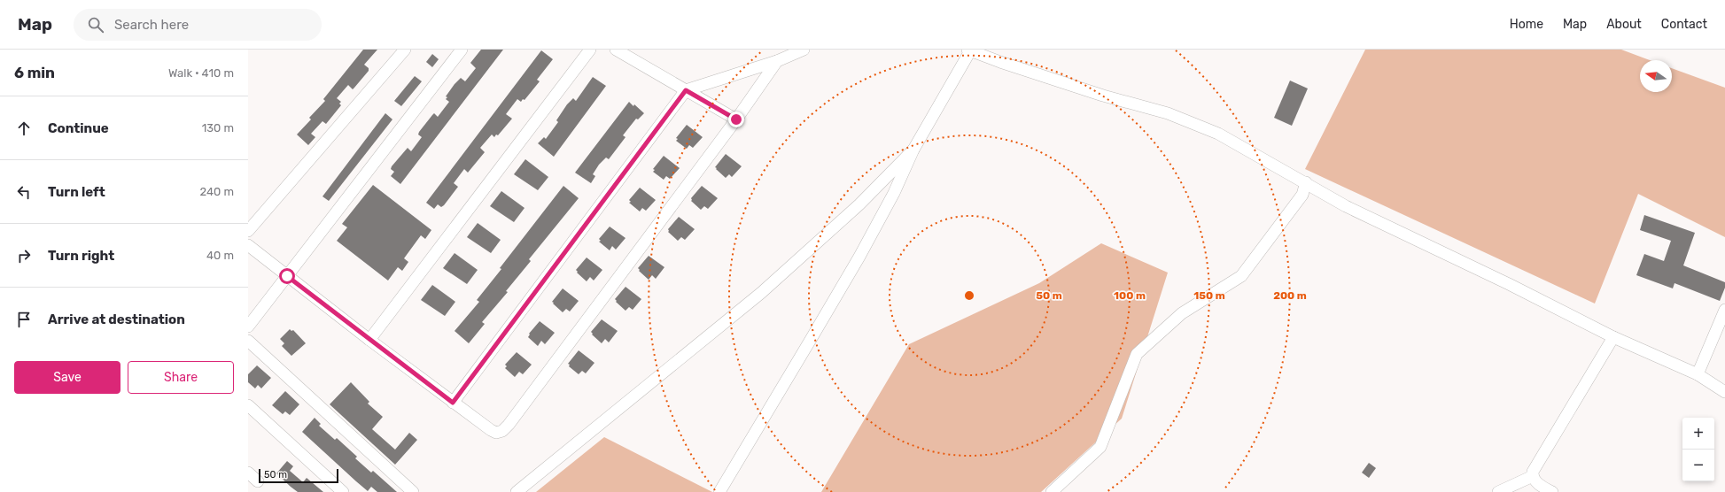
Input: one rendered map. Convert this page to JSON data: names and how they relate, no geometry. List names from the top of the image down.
{
  "scale_bar": "50 m",
  "north": "left",
  "page": {
    "header": "Map",
    "search": "Search here",
    "nav": [
      "Home",
      "Map",
      "About",
      "Contact"
    ],
    "heading": ["6 min", "Walk · 410 m"],
    "list": [
      ["Continue", "130 m"],
      ["Turn left", "240 m"],
      ["Turn right", "40 m"],
      "Arrive at destination"
    ],
    "buttons": ["Save", "Share"],
    "map_buttons": ["+", "−"],
    "scale": "50 m"
  },
  "rings": [
    "50 m",
    "100 m",
    "150 m",
    "200 m"
  ]
}
